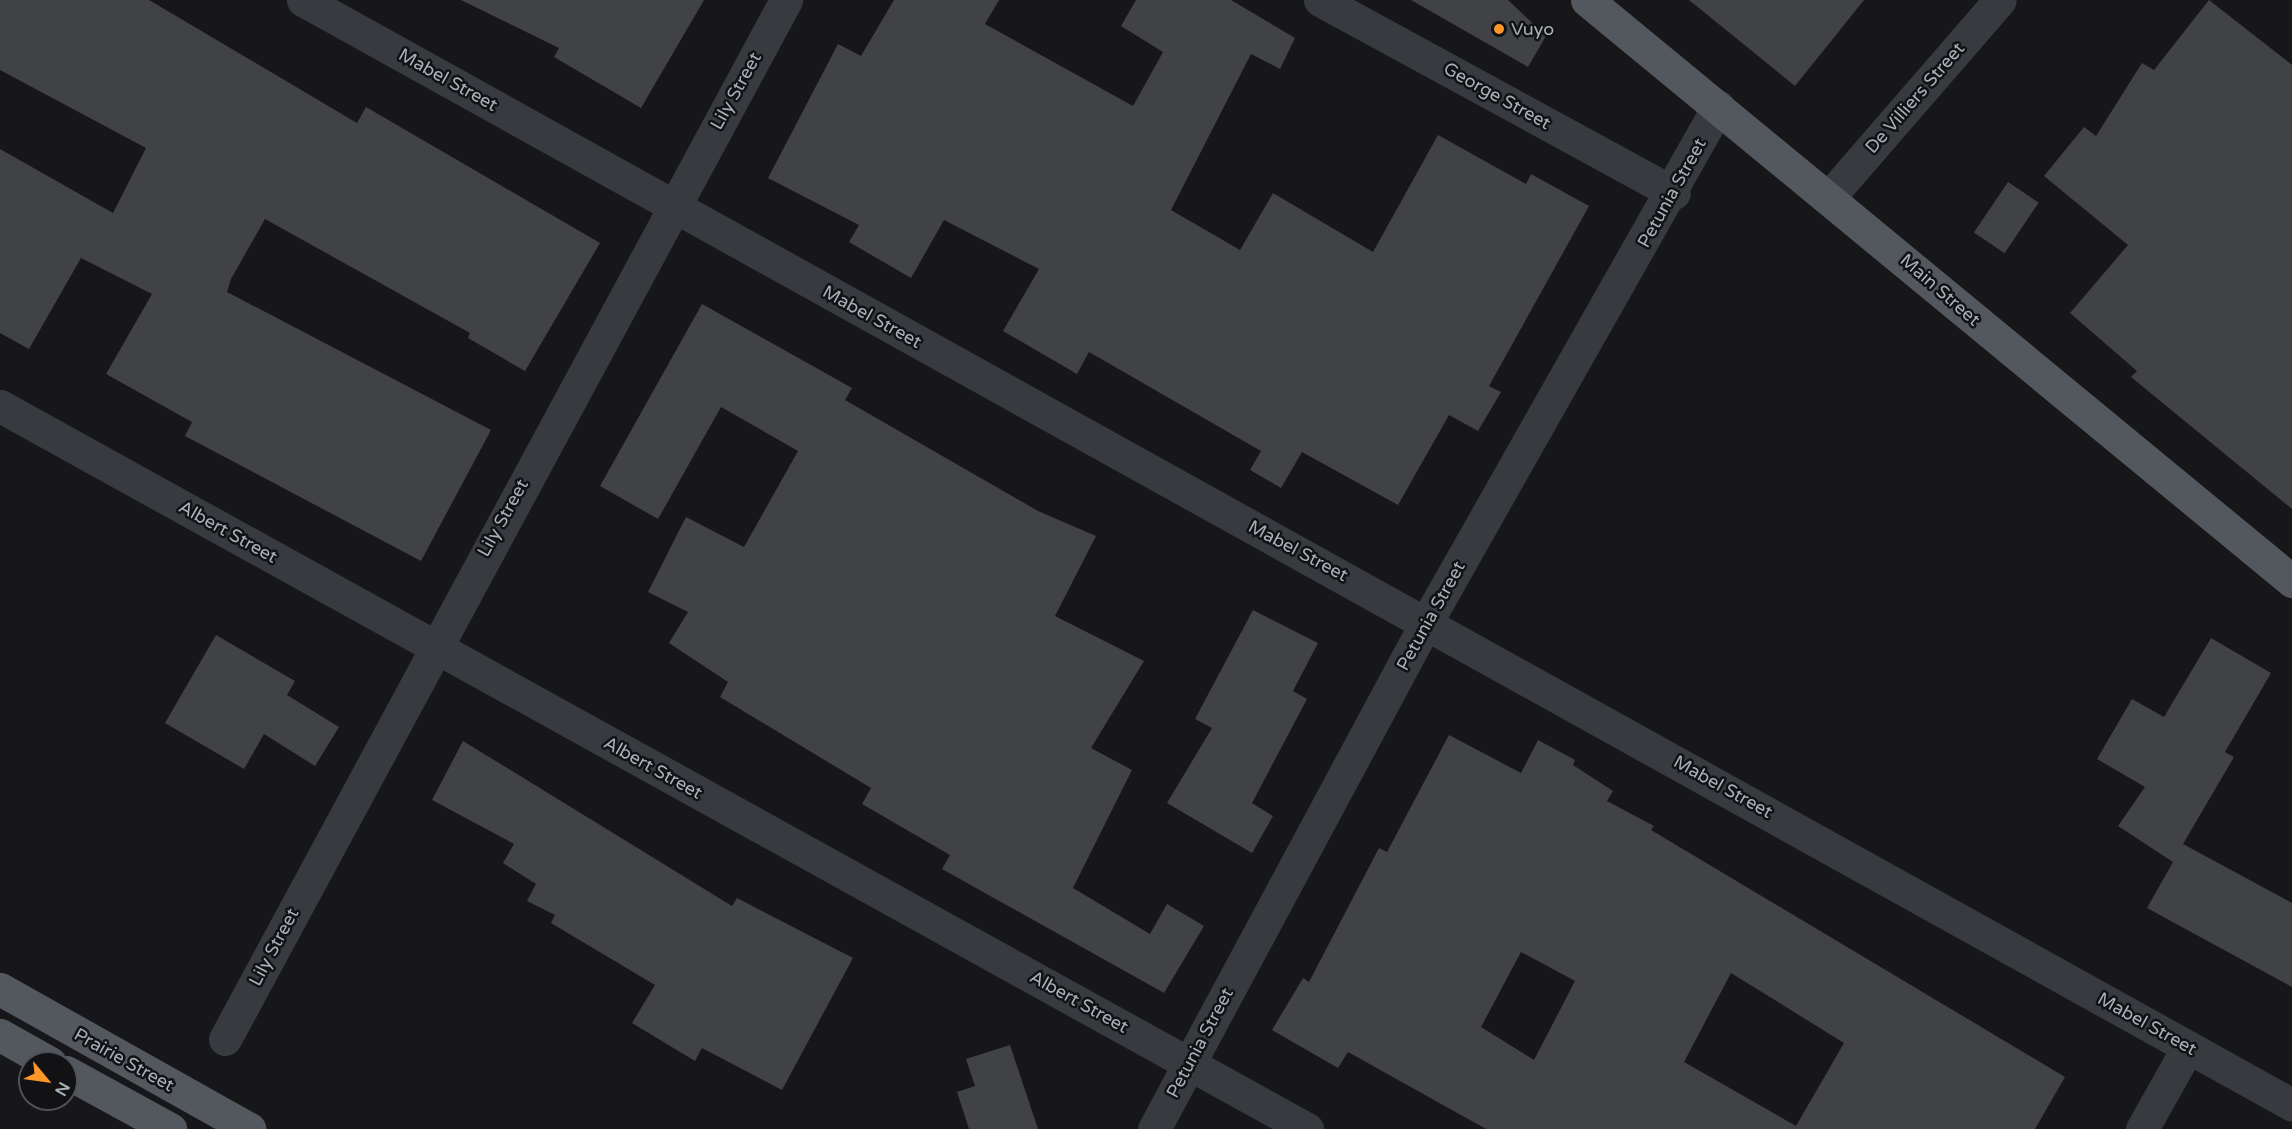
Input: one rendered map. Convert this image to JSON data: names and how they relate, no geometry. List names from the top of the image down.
{
  "streets": {
    "main road": ["Main Street", "Prairie Street"],
    "street": [
      "Mabel Street",
      "Lily Street",
      "George Street",
      "De Villiers Street",
      "Petunia Street",
      "Albert Street"
    ]
  },
  "crossings": [
    ["Mabel Street", "Lily Street"],
    ["Mabel Street", "Petunia Street"],
    ["Lily Street", "Albert Street"],
    ["George Street", "Petunia Street"],
    ["De Villiers Street", "Main Street"],
    ["Petunia Street", "Main Street"],
    ["Petunia Street", "Albert Street"]
  ],
  "places": ["Vuyo"],
  "north": "bottom right"
}
